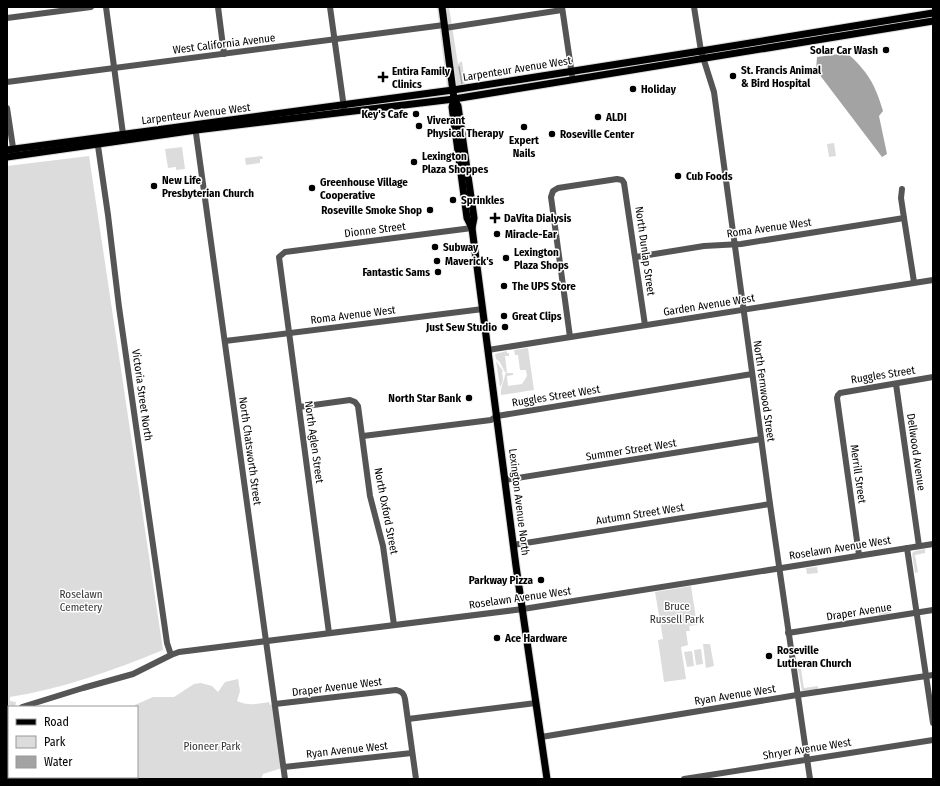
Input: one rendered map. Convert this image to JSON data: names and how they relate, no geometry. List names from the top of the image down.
{
  "streets": {
    "main road": ["Larpenteur Avenue West", "Lexington Avenue North"],
    "street": [
      "West California Avenue",
      "Roma Avenue West",
      "Dionne Street",
      "North Dunlap Street",
      "Garden Avenue West",
      "Ruggles Street",
      "North Fernwood Street",
      "Victoria Street North",
      "Ruggles Street West",
      "North Aglen Street",
      "Summer Street West",
      "North Chatsworth Street",
      "Dellwood Avenue",
      "Merrill Street",
      "North Oxford Street",
      "Autumn Street West",
      "Roselawn Avenue West",
      "Draper Avenue",
      "Draper Avenue West",
      "Ryan Avenue West",
      "Shryer Avenue West"
    ]
  },
  "crossings": [
    ["West California Avenue", "Lexington Avenue North"],
    ["Larpenteur Avenue West", "North Fernwood Street"],
    ["Larpenteur Avenue West", "Victoria Street North"],
    ["Larpenteur Avenue West", "North Chatsworth Street"],
    ["Larpenteur Avenue West", "Lexington Avenue North"],
    ["Roma Avenue West", "North Dunlap Street"],
    ["Roma Avenue West", "North Fernwood Street"],
    ["Roma Avenue West", "North Aglen Street"],
    ["Roma Avenue West", "North Chatsworth Street"],
    ["Roma Avenue West", "Lexington Avenue North"],
    ["Dionne Street", "North Aglen Street"],
    ["Dionne Street", "Lexington Avenue North"],
    ["North Dunlap Street", "Garden Avenue West"],
    ["Garden Avenue West", "North Fernwood Street"],
    ["Garden Avenue West", "Lexington Avenue North"],
    ["Ruggles Street", "Dellwood Avenue"],
    ["Ruggles Street", "Merrill Street"],
    ["North Fernwood Street", "Ruggles Street West"],
    ["North Fernwood Street", "Summer Street West"],
    ["North Fernwood Street", "Autumn Street West"],
    ["North Fernwood Street", "Roselawn Avenue West"],
    ["North Fernwood Street", "Draper Avenue"],
    ["North Fernwood Street", "Ryan Avenue West"],
    ["North Fernwood Street", "Shryer Avenue West"],
    ["Victoria Street North", "Roselawn Avenue West"],
    ["Ruggles Street West", "Lexington Avenue North"],
    ["Ruggles Street West", "North Oxford Street"],
    ["North Aglen Street", "North Oxford Street"],
    ["North Aglen Street", "Roselawn Avenue West"],
    ["Summer Street West", "Lexington Avenue North"],
    ["North Chatsworth Street", "Roselawn Avenue West"],
    ["North Chatsworth Street", "Draper Avenue West"],
    ["North Chatsworth Street", "Ryan Avenue West"],
    ["Dellwood Avenue", "Roselawn Avenue West"],
    ["Merrill Street", "Roselawn Avenue West"],
    ["Lexington Avenue North", "Autumn Street West"],
    ["Lexington Avenue North", "Roselawn Avenue West"],
    ["Lexington Avenue North", "Ryan Avenue West"],
    ["North Oxford Street", "Roselawn Avenue West"]
  ],
  "parks": ["Roselawn Cemetery", "Bruce Russell Park", "Pioneer Park"],
  "places": {
    "other": [
      "Solar Car Wash",
      "St. Francis Animal & Bird Hospital",
      "Holiday",
      "Key's Cafe",
      "ALDI",
      "Viverant Physical Therapy",
      "Expert Nails",
      "Roseville Center",
      "Lexington Plaza Shoppes",
      "Cub Foods",
      "New Life Presbyterian Church",
      "Greenhouse Village Cooperative",
      "Sprinkles",
      "Roseville Smoke Shop",
      "Miracle-Ear",
      "Subway",
      "Lexington Plaza Shops",
      "Maverick's",
      "Fantastic Sams",
      "The UPS Store",
      "Great Clips",
      "Just Sew Studio",
      "North Star Bank",
      "Parkway Pizza",
      "Ace Hardware",
      "Roseville Lutheran Church"
    ],
    "health": ["Entira Family Clinics", "DaVita Dialysis"]
  },
  "legend": ["Road", "Park", "Water"]
}
